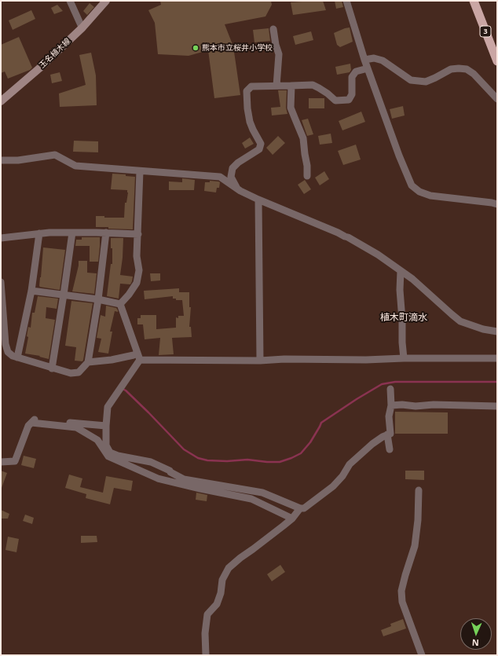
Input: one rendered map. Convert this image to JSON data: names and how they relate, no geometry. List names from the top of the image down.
{
  "streets": {
    "highway": ["3"],
    "main road": ["玉名植木線"]
  },
  "districts": ["植木町滴水"],
  "places": ["熊本市立桜井小学校"],
  "north": "bottom"
}
